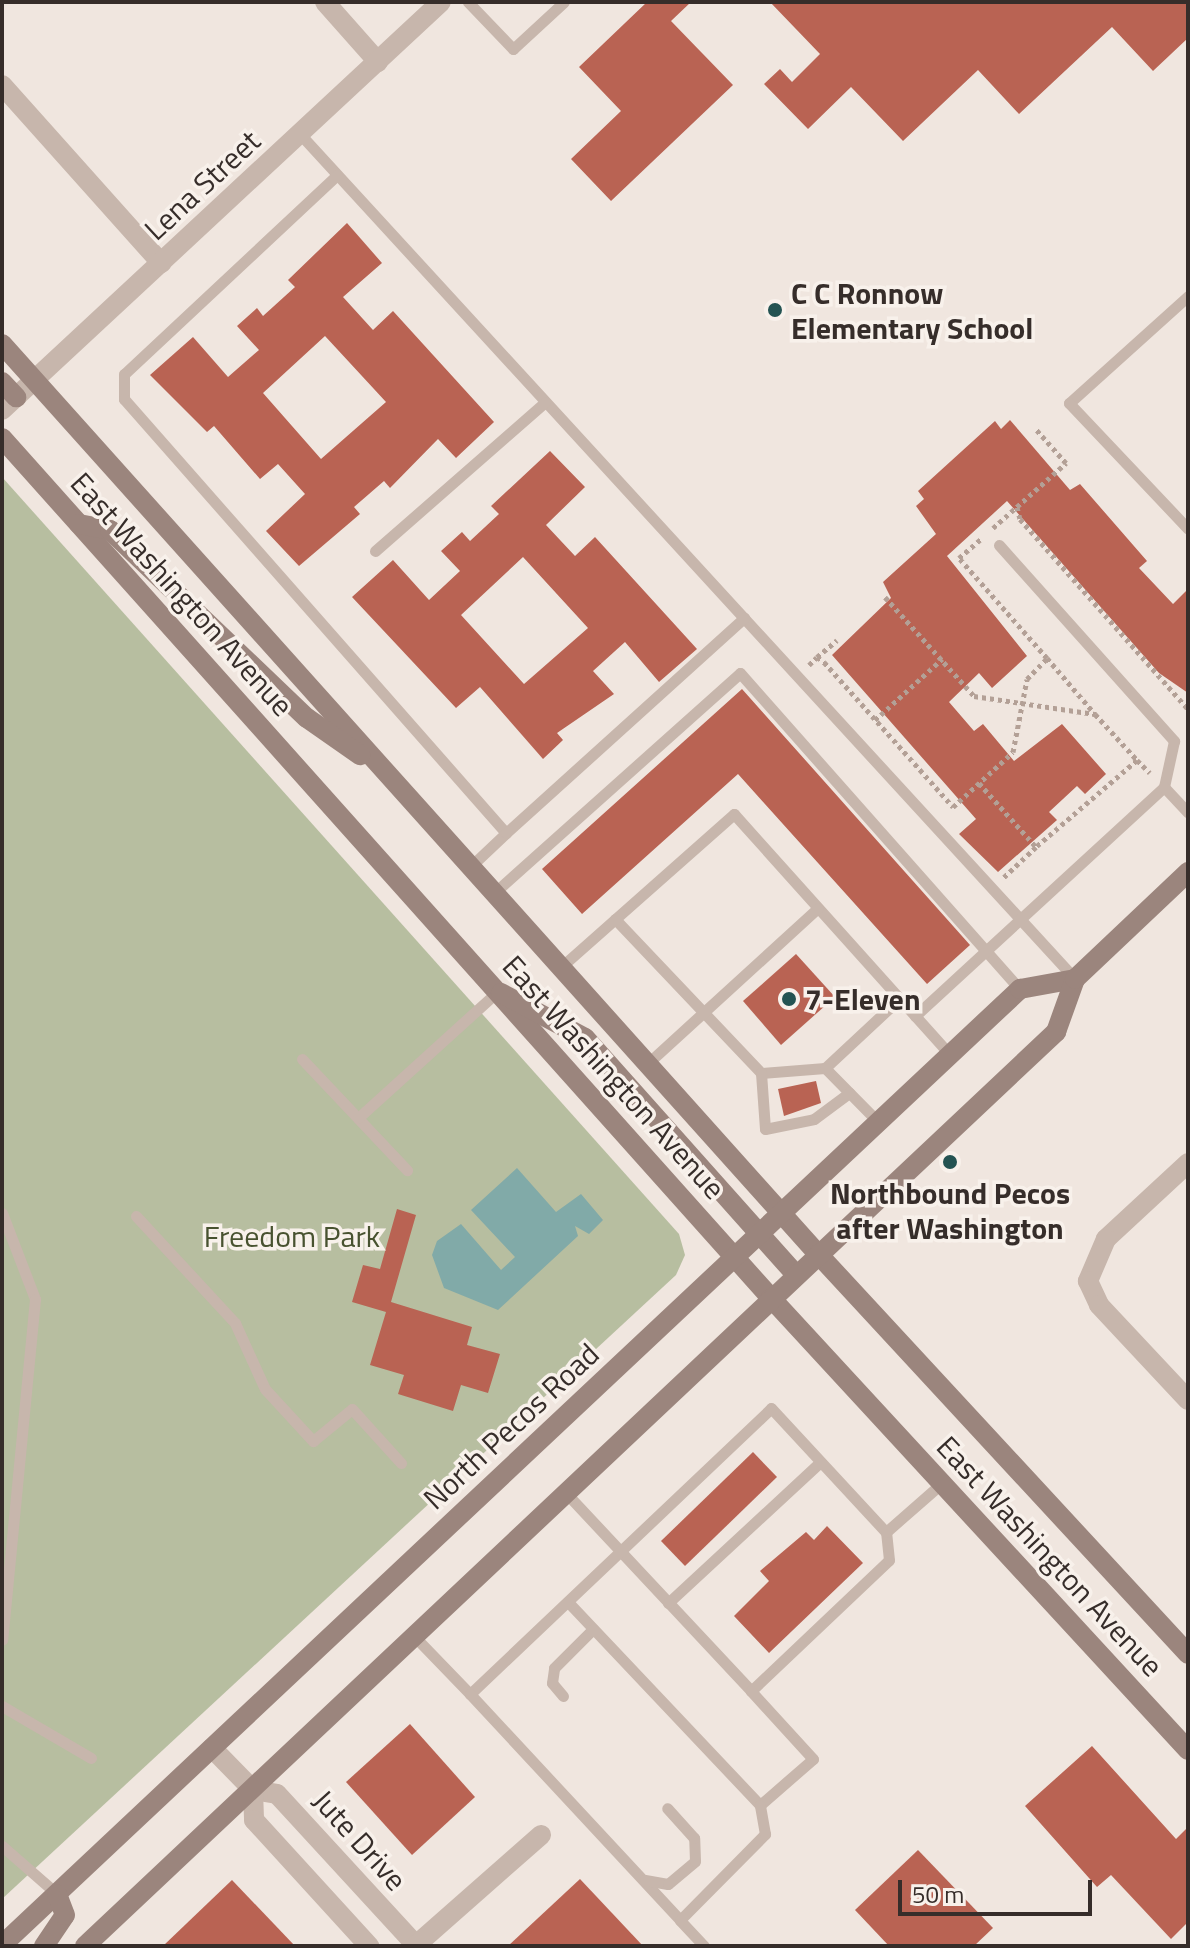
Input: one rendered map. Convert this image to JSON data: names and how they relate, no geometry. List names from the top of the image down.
{
  "streets": {
    "main road": ["East Washington Avenue", "North Pecos Road"],
    "street": ["Lena Street", "Jute Drive"]
  },
  "crossings": [
    ["Lena Street", "East Washington Avenue"],
    ["East Washington Avenue", "North Pecos Road"],
    ["North Pecos Road", "Jute Drive"]
  ],
  "parks": ["Freedom Park"],
  "places": ["C C Ronnow Elementary School", "7-Eleven", "Northbound Pecos after Washington"],
  "scale_bar": "50 m"
}
